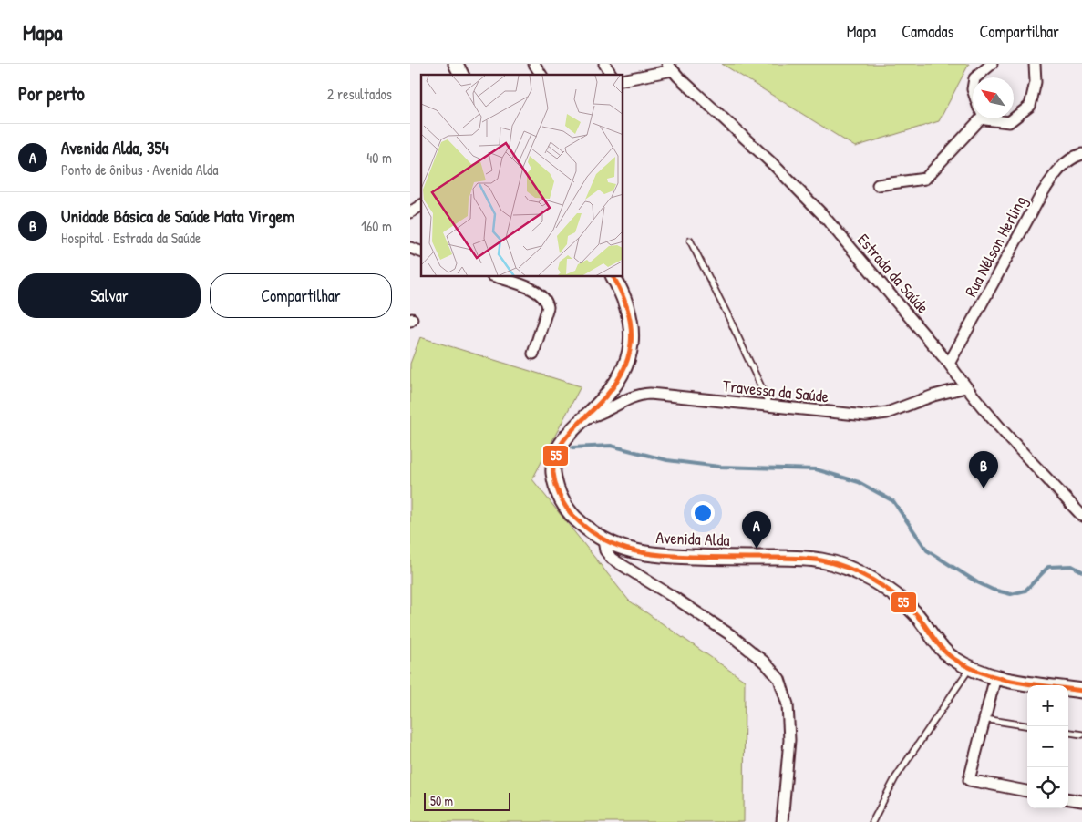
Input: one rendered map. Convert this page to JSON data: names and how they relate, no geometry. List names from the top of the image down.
{
  "streets": {
    "street": [
      "Rua Nélson Herling",
      "Estrada da Saúde",
      "Travessa da Saúde",
      "Avenida Alda"
    ]
  },
  "crossings": [
    ["Rua Nélson Herling", "Estrada da Saúde"],
    ["Estrada da Saúde", "Travessa da Saúde"],
    ["Travessa da Saúde", "Avenida Alda"]
  ],
  "lines": ["transit line 55"],
  "scale_bar": "50 m",
  "north": "top left",
  "page": {
    "header": "Mapa",
    "nav": ["Mapa", "Camadas", "Compartilhar"],
    "heading": ["Por perto", "2 resultados"],
    "list": [
      {
        "mark": "A",
        "name": "Avenida Alda, 354",
        "note": "Ponto de ônibus · Avenida Alda",
        "value": "40 m"
      },
      {
        "mark": "B",
        "name": "Unidade Básica de Saúde Mata Virgem",
        "note": "Hospital · Estrada da Saúde",
        "value": "160 m"
      }
    ],
    "buttons": ["Salvar", "Compartilhar"],
    "pins": ["B", "A"],
    "map_buttons": ["+", "−"],
    "scale": "50 m"
  }
}
